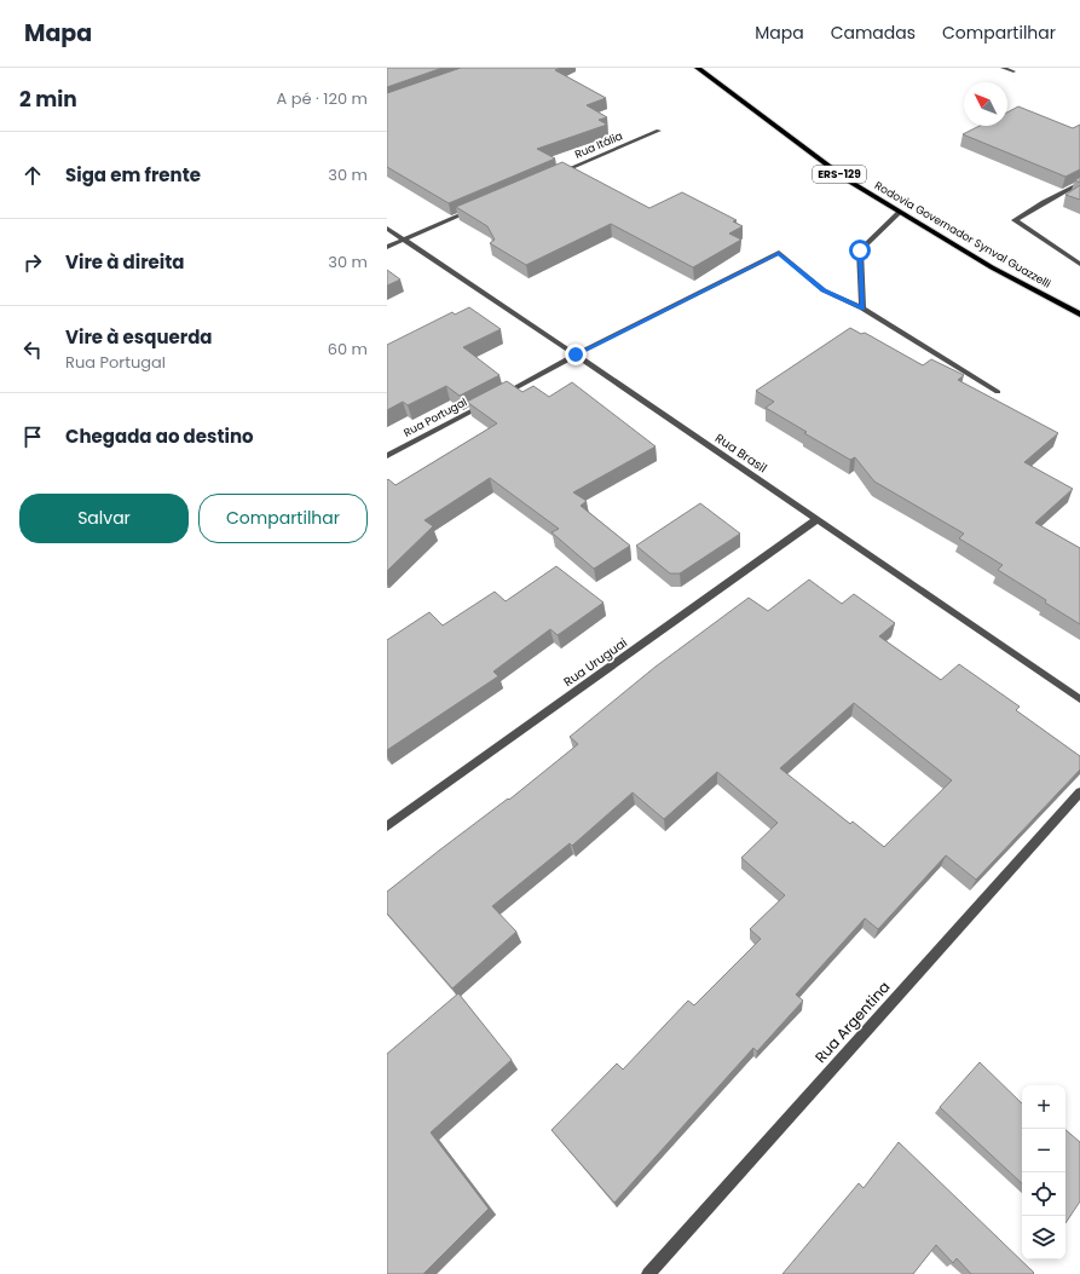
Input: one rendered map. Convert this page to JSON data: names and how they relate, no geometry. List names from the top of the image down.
{
  "streets": {
    "main road": ["ERS-129", "Rodovia Governador Synval Guazzelli"],
    "street": [
      "Rua Itália",
      "Rua Portugal",
      "Rua Brasil",
      "Rua Uruguai",
      "Rua Argentina"
    ]
  },
  "crossings": [
    ["Rua Brasil", "Rua Uruguai"]
  ],
  "north": "top left",
  "page": {
    "header": "Mapa",
    "nav": ["Mapa", "Camadas", "Compartilhar"],
    "heading": ["2 min", "A pé · 120 m"],
    "list": [
      ["Siga em frente", "30 m"],
      ["Vire à direita", "30 m"],
      ["Vire à esquerda", "Rua Portugal", "60 m"],
      "Chegada ao destino"
    ],
    "buttons": ["Salvar", "Compartilhar"],
    "map_buttons": ["+", "−"]
  }
}
